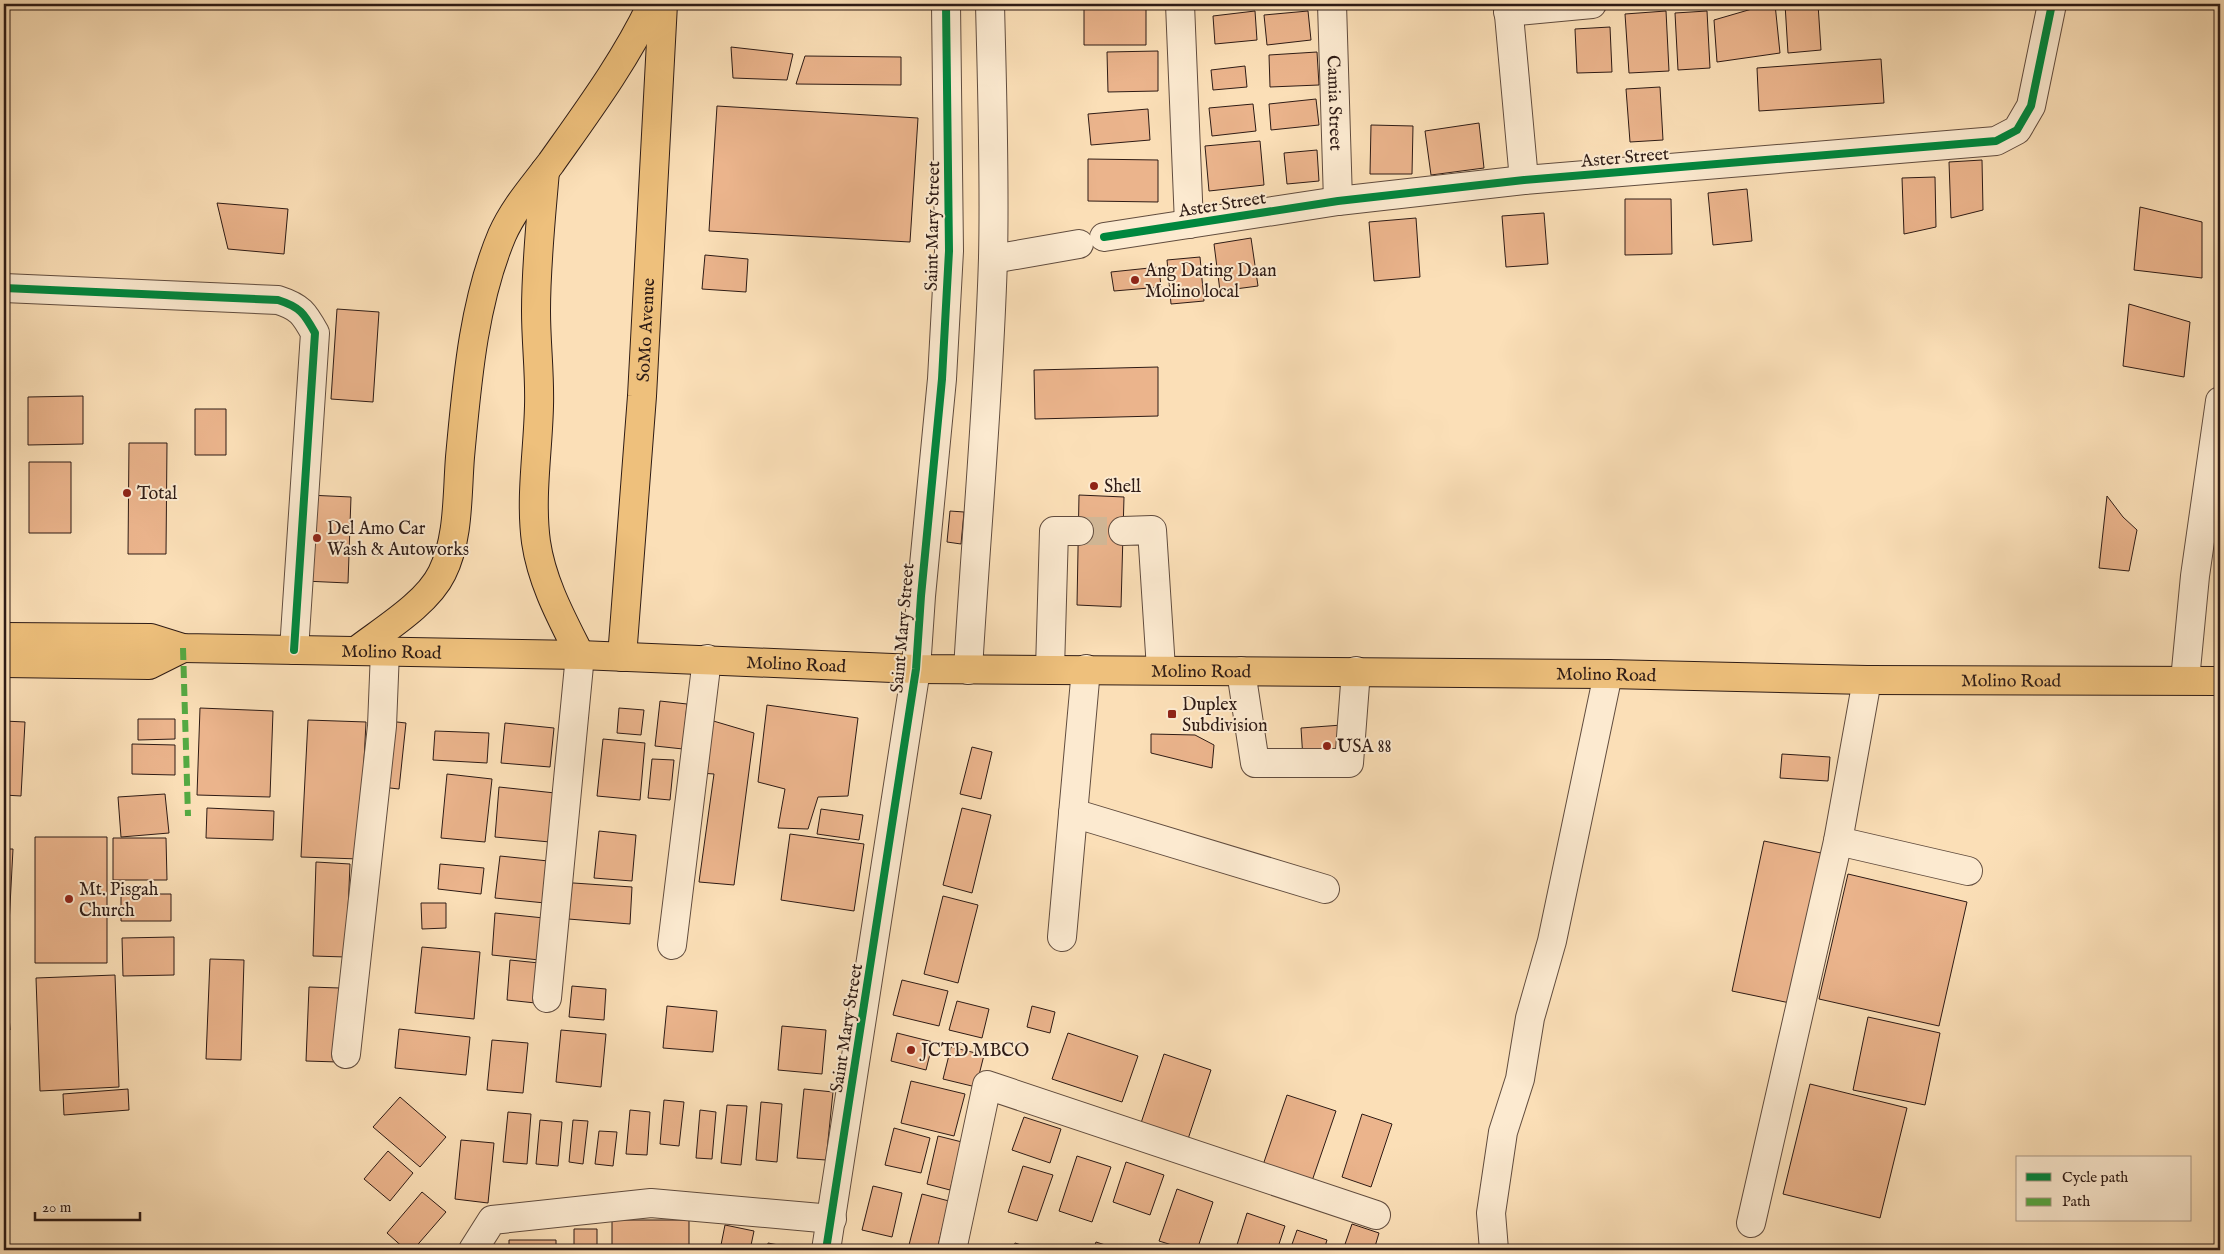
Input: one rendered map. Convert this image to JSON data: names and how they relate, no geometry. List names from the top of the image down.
{
  "streets": {
    "main road": ["SoMo Avenue", "Molino Road"],
    "street": ["Camia Street", "Aster Street", "Saint Mary Street"]
  },
  "crossings": [
    ["Camia Street", "Aster Street"],
    ["Saint Mary Street", "Molino Road"],
    ["SoMo Avenue", "Molino Road"]
  ],
  "places": {
    "other": [
      "Ang Dating Daan Molino local",
      "Shell",
      "Total",
      "Del Amo Car Wash & Autoworks",
      "USA 88",
      "Mt. Pisgah Church",
      "JCTD MBCO"
    ],
    "transit": ["Duplex Subdivision"]
  },
  "legend": ["Cycle path", "Path"],
  "scale_bar": "20 m"
}
